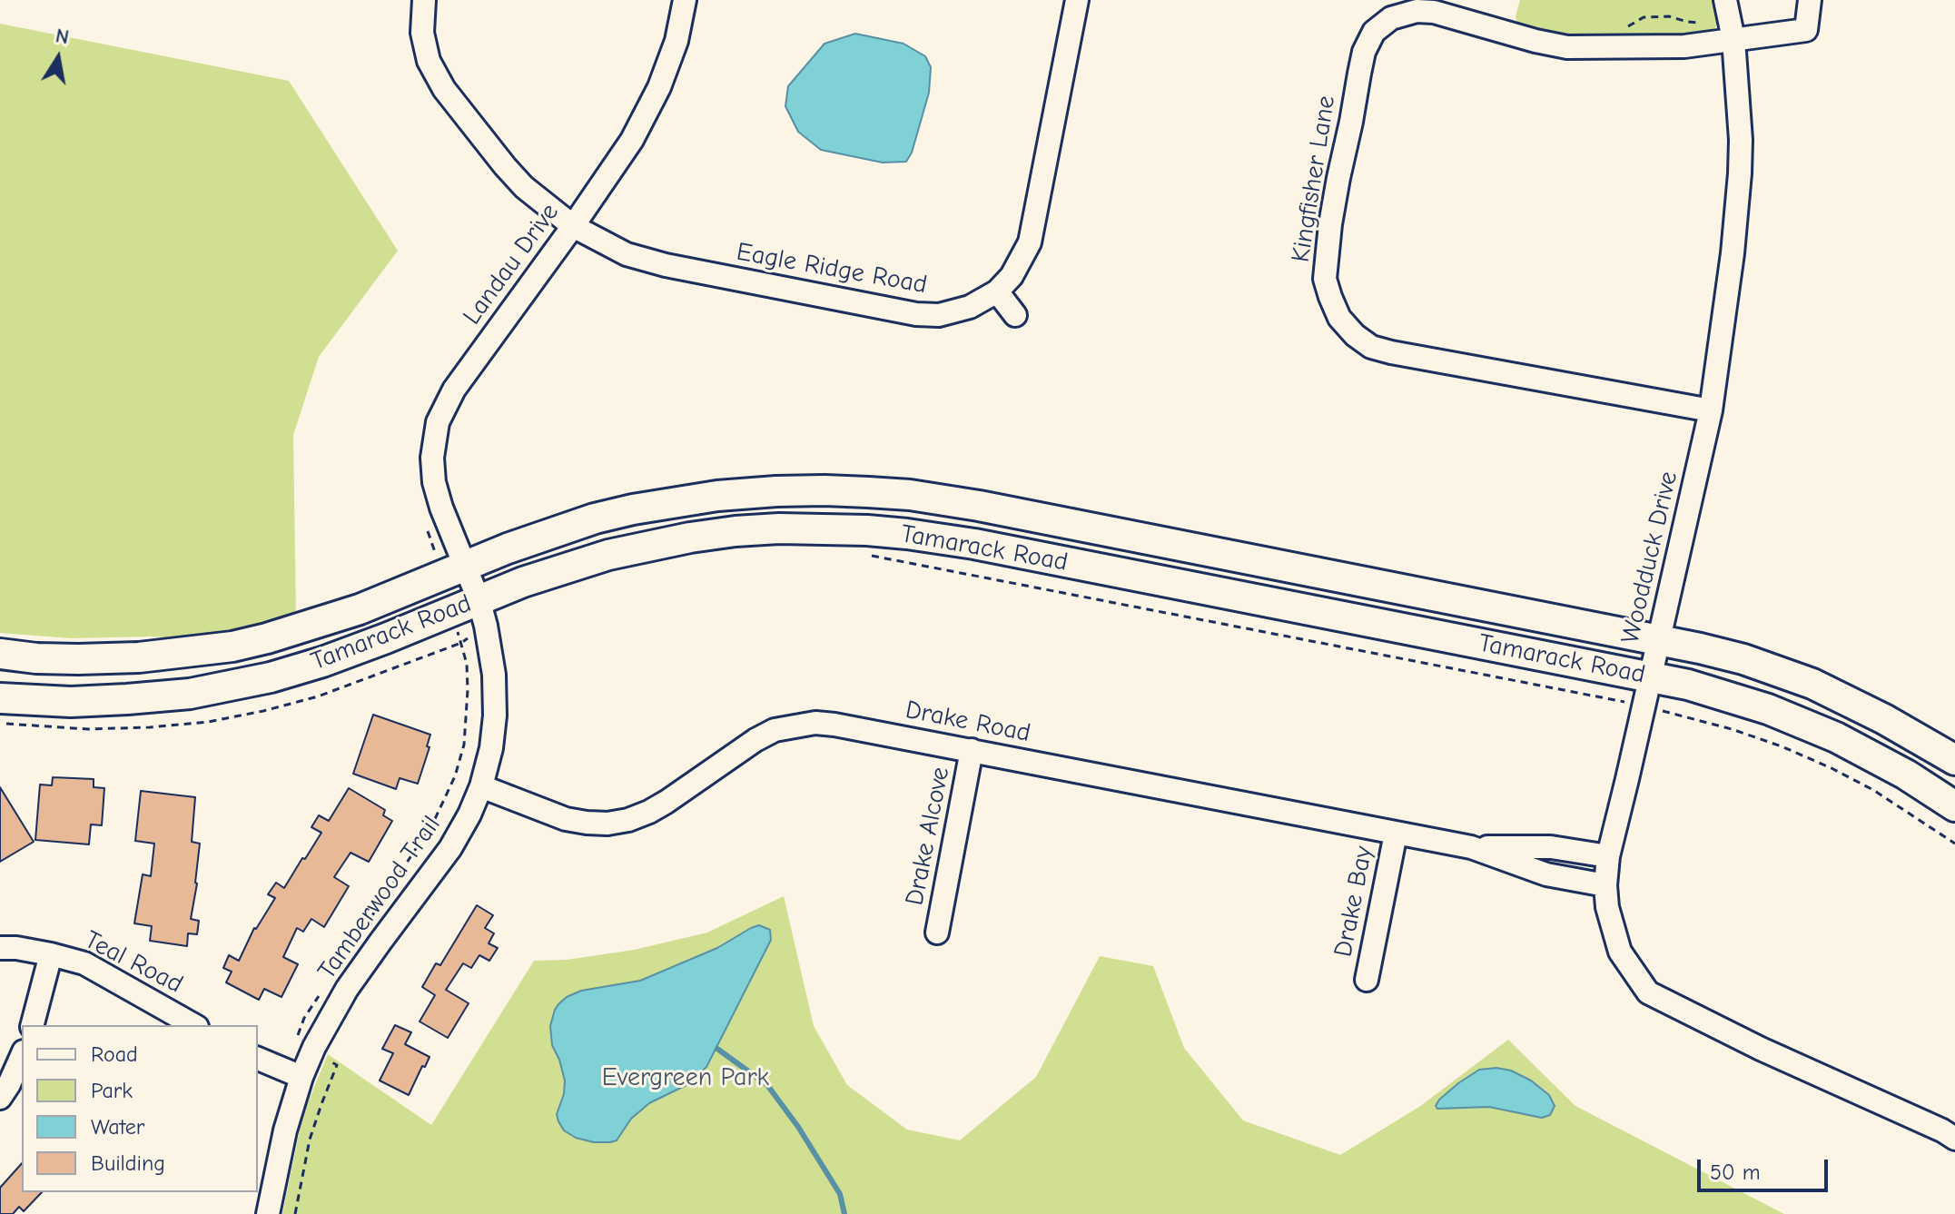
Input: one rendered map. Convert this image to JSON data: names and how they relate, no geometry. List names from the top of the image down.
{
  "streets": {
    "street": [
      "Kingfisher Lane",
      "Landau Drive",
      "Eagle Ridge Road",
      "Tamarack Road",
      "Woodduck Drive",
      "Drake Road",
      "Drake Alcove",
      "Tamberwood Trail",
      "Drake Bay",
      "Teal Road"
    ]
  },
  "crossings": [
    ["Kingfisher Lane", "Woodduck Drive"],
    ["Landau Drive", "Eagle Ridge Road"],
    ["Landau Drive", "Tamarack Road"],
    ["Landau Drive", "Tamberwood Trail"],
    ["Tamarack Road", "Woodduck Drive"],
    ["Tamarack Road", "Tamberwood Trail"],
    ["Woodduck Drive", "Drake Road"],
    ["Drake Road", "Drake Alcove"],
    ["Drake Road", "Tamberwood Trail"],
    ["Drake Road", "Drake Bay"]
  ],
  "parks": ["Evergreen Park"],
  "legend": [
    "Road",
    "Park",
    "Water",
    "Building"
  ],
  "scale_bar": "50 m",
  "north": "top"
}
